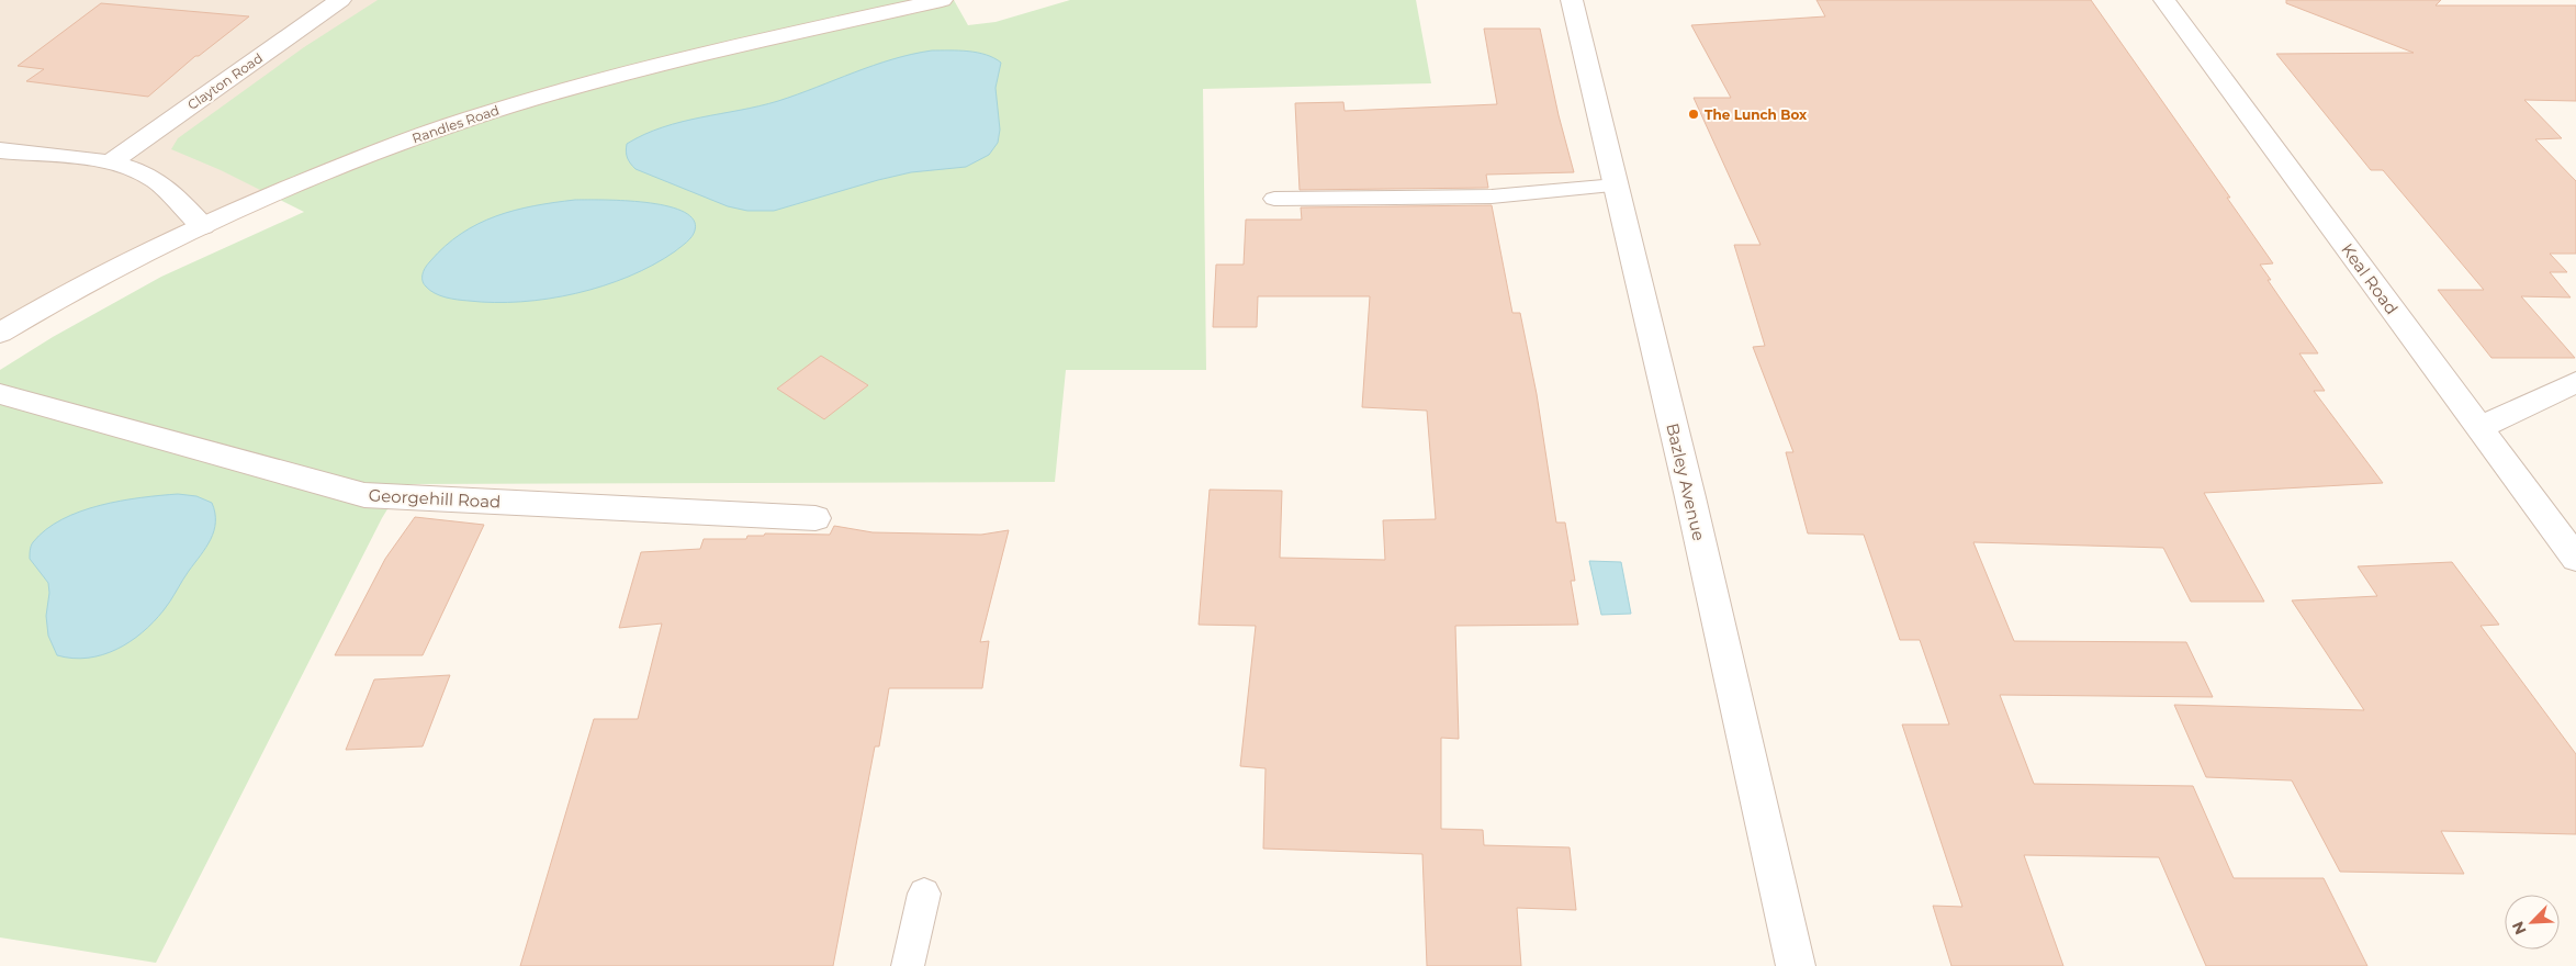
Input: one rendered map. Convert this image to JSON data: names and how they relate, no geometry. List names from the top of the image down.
{
  "streets": {
    "street": [
      "Clayton Road",
      "Randles Road",
      "Keal Road",
      "Bazley Avenue",
      "Georgehill Road"
    ]
  },
  "places": ["The Lunch Box"],
  "north": "bottom left"
}
